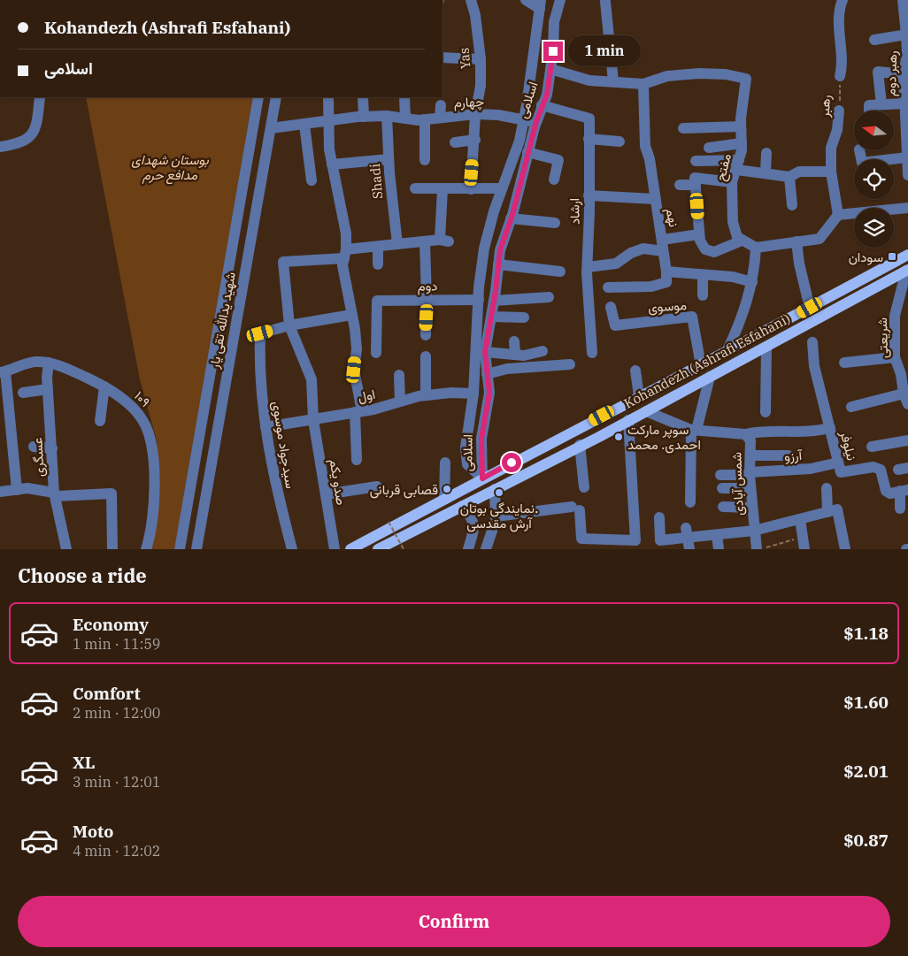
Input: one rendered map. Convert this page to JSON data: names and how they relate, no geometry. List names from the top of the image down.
{
  "streets": {
    "main road": ["Kohandezh (Ashrafi Esfahani)"],
    "street": [
      "Yas",
      "رهبر دوم",
      "اسلامی",
      "چهارم",
      "رهبر",
      "مفتح",
      "Shadi",
      "ارشاد",
      "نهم",
      "دوم",
      "موسوی",
      "شهید یدالله تقی یار",
      "شریعتی",
      "اول",
      "۱۰۹",
      "سیدجواد موسوی",
      "نیلوفر",
      "آرزو",
      "عسگری",
      "صدو یکم",
      "شمس آبادی"
    ]
  },
  "crossings": [
    ["Yas", "چهارم"],
    ["اسلامی", "چهارم"],
    ["اسلامی", "ارشاد"],
    ["اسلامی", "دوم"],
    ["اسلامی", "Kohandezh (Ashrafi Esfahani)"],
    ["اسلامی", "اول"],
    ["چهارم", "Shadi"],
    ["چهارم", "شهید یدالله تقی یار"],
    ["مفتح", "نهم"],
    ["موسوی", "Kohandezh (Ashrafi Esfahani)"],
    ["شریعتی", "Kohandezh (Ashrafi Esfahani)"],
    ["Kohandezh (Ashrafi Esfahani)", "شمس آبادی"],
    ["اول", "سیدجواد موسوی"],
    ["اول", "صدو یکم"],
    ["۱۰۹", "عسگری"],
    ["سیدجواد موسوی", "صدو یکم"],
    ["نیلوفر", "آرزو"],
    ["آرزو", "شمس آبادی"]
  ],
  "parks": ["بوستان شهدای مدافع حرم"],
  "places": {
    "transit": ["سودان"],
    "other": ["سوپر مارکت احمدی. محمد", "قصابی قربانی", "نمایندگی بوتان. آرش مقدسی"]
  },
  "north": "left",
  "page": {
    "banner": ["Kohandezh (Ashrafi Esfahani)", "اسلامی"],
    "bubble": "1 min",
    "heading": "Choose a ride",
    "list": [
      {
        "name": "Economy",
        "note": "1 min · 11:59",
        "value": "$1.18"
      },
      {
        "name": "Comfort",
        "note": "2 min · 12:00",
        "value": "$1.60"
      },
      {
        "name": "XL",
        "note": "3 min · 12:01",
        "value": "$2.01"
      },
      {
        "name": "Moto",
        "note": "4 min · 12:02",
        "value": "$0.87"
      }
    ],
    "buttons": "Confirm"
  }
}
